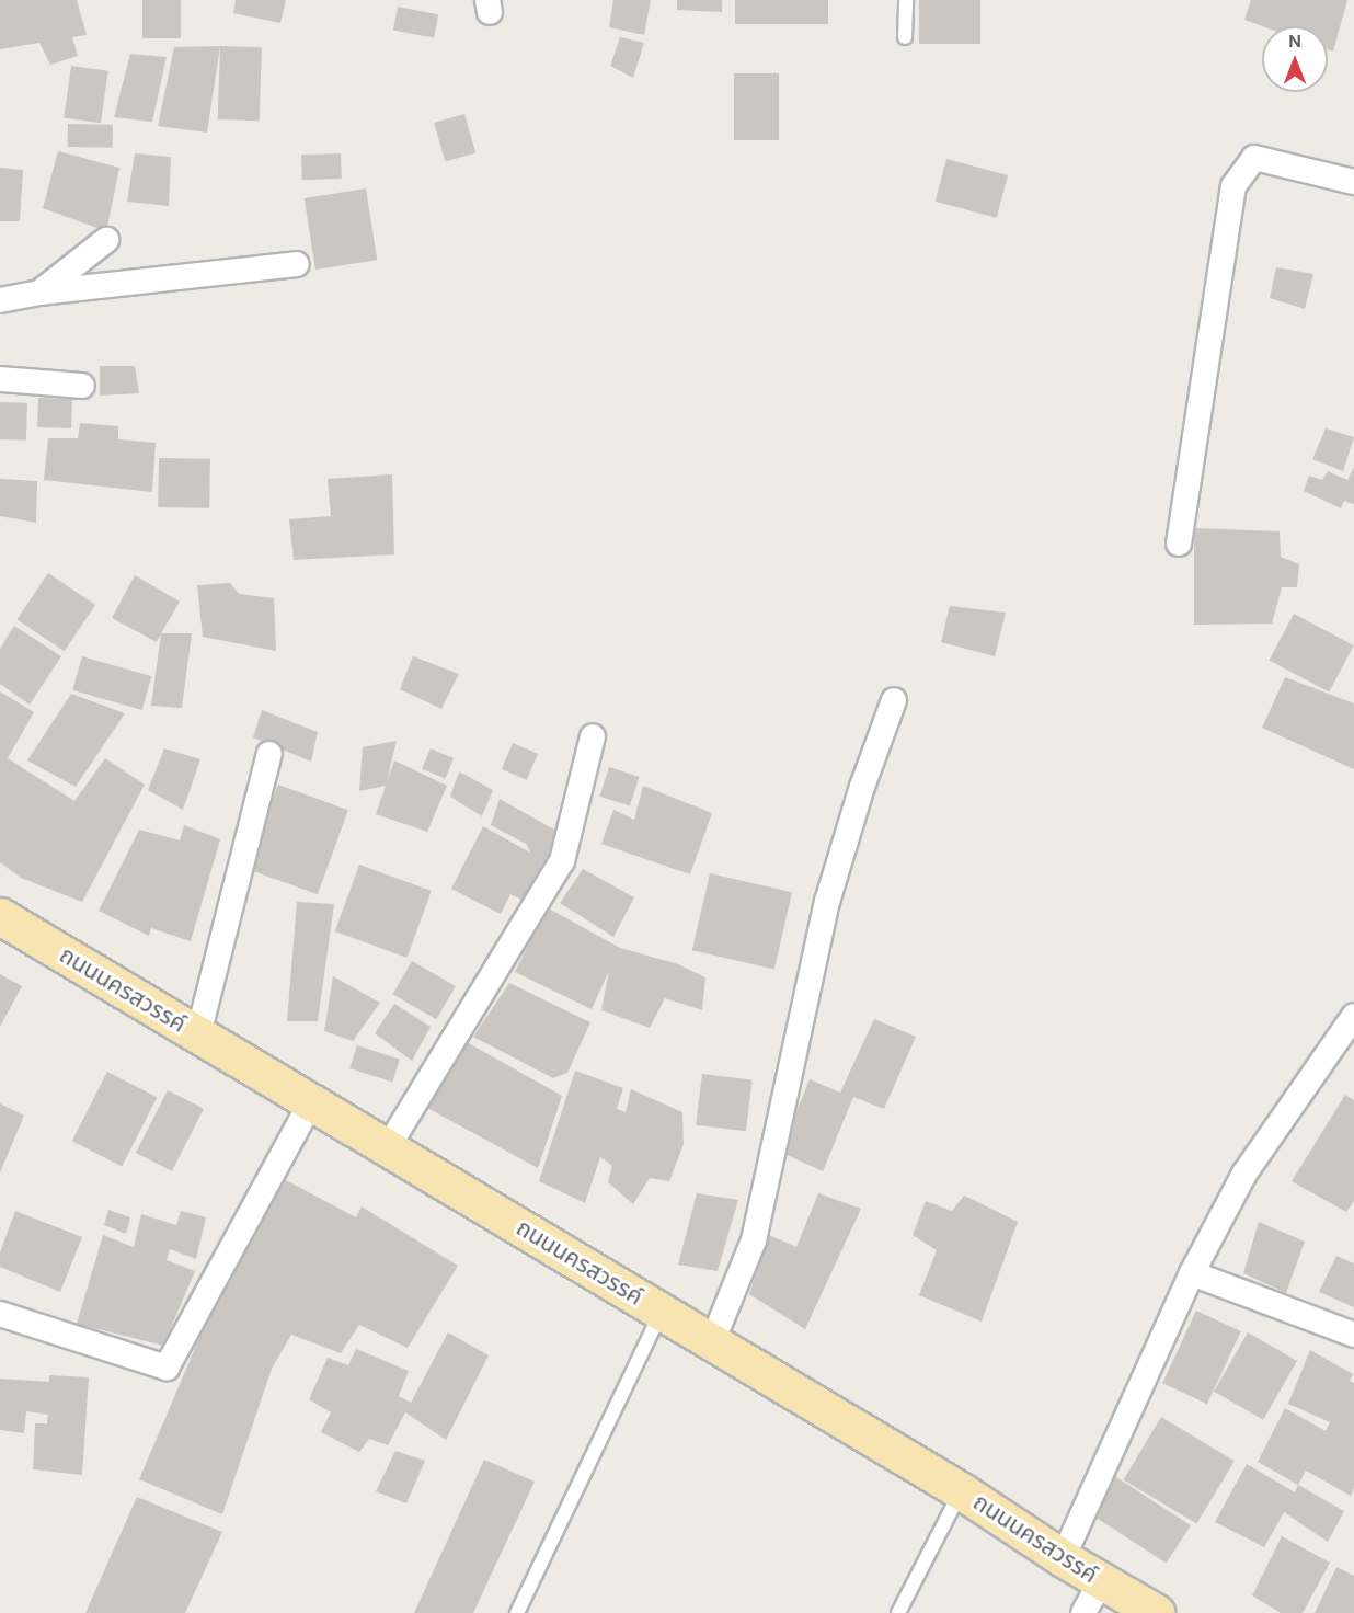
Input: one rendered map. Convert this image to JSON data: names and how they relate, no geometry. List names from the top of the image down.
{
  "streets": {
    "main road": ["ถนนนครสวรรค์"]
  },
  "north": "top"
}
